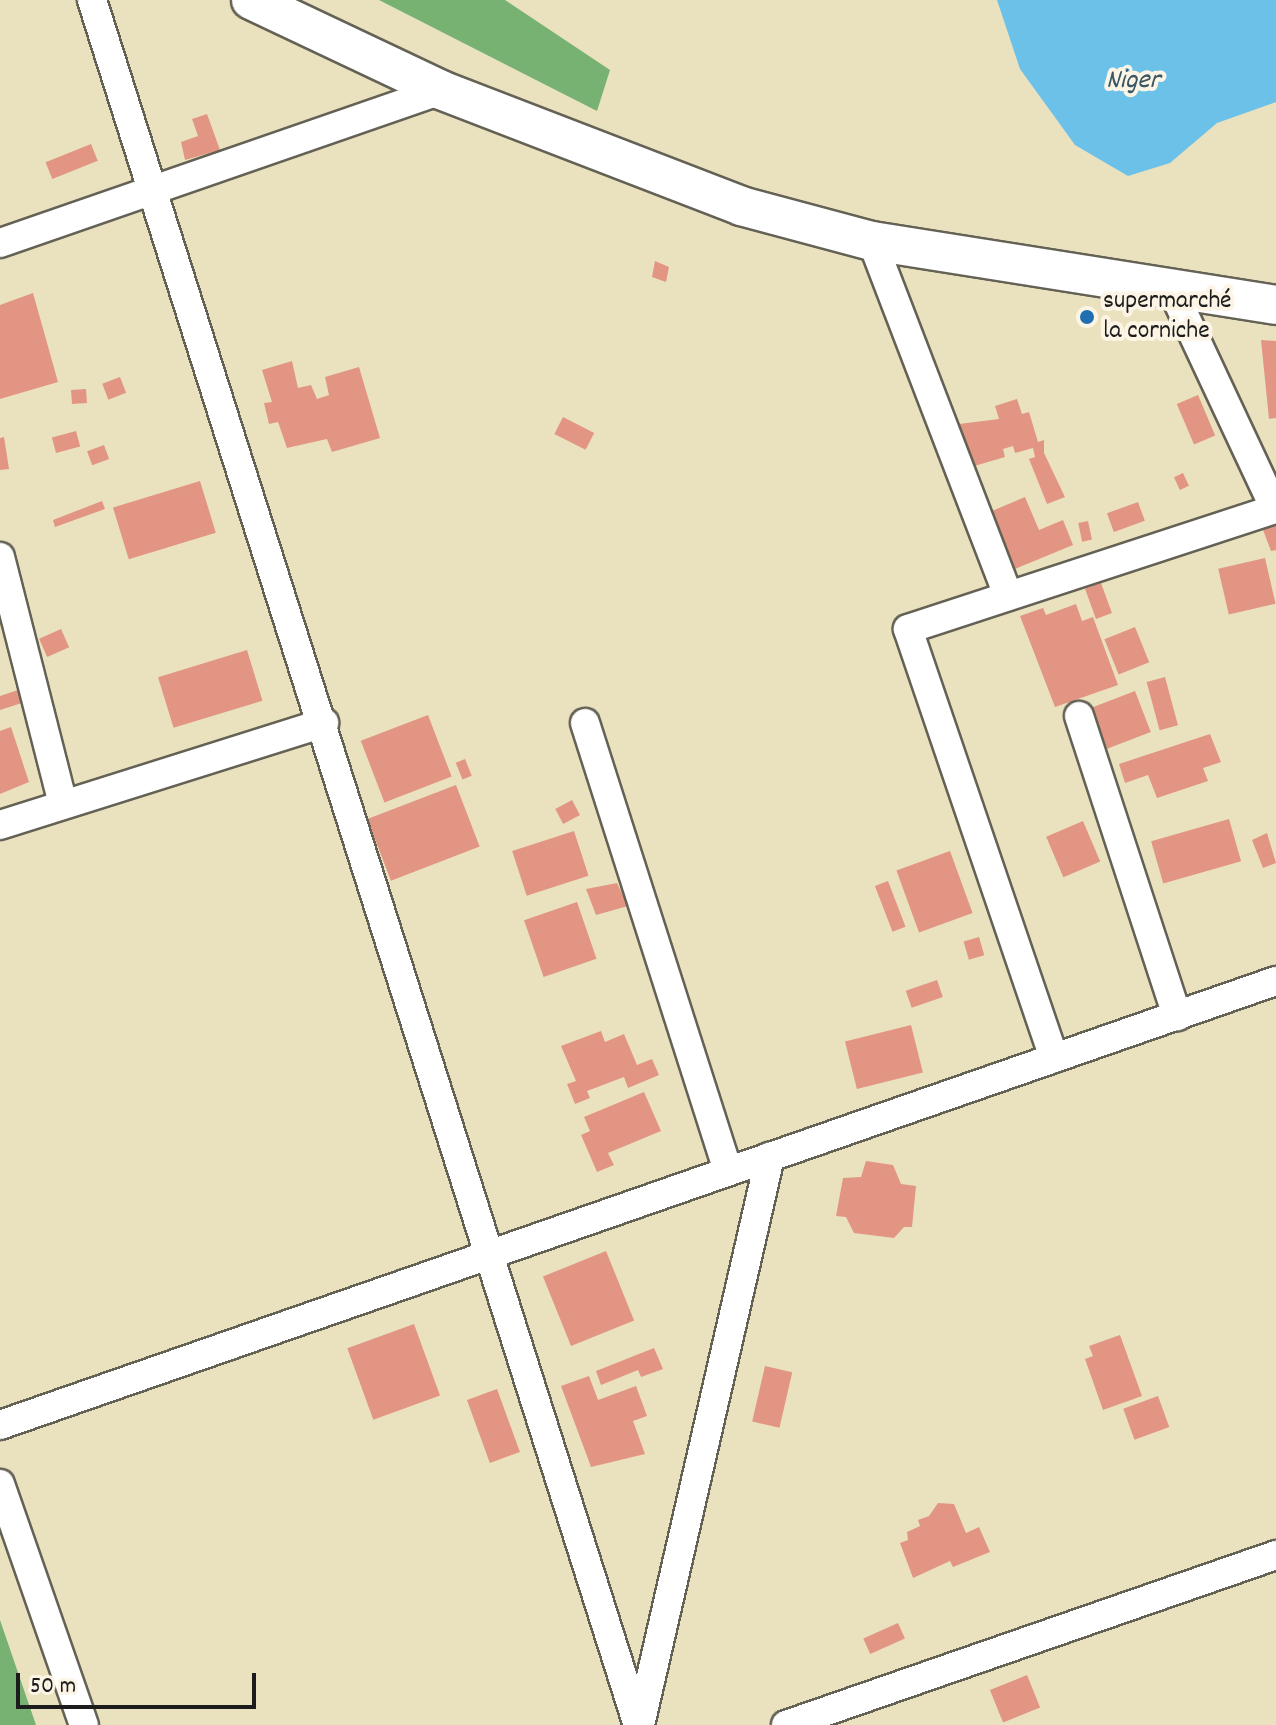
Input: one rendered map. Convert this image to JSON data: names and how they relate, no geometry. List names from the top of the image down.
{
  "water": ["Niger"],
  "places": ["supermarché la corniche"],
  "scale_bar": "50 m"
}
